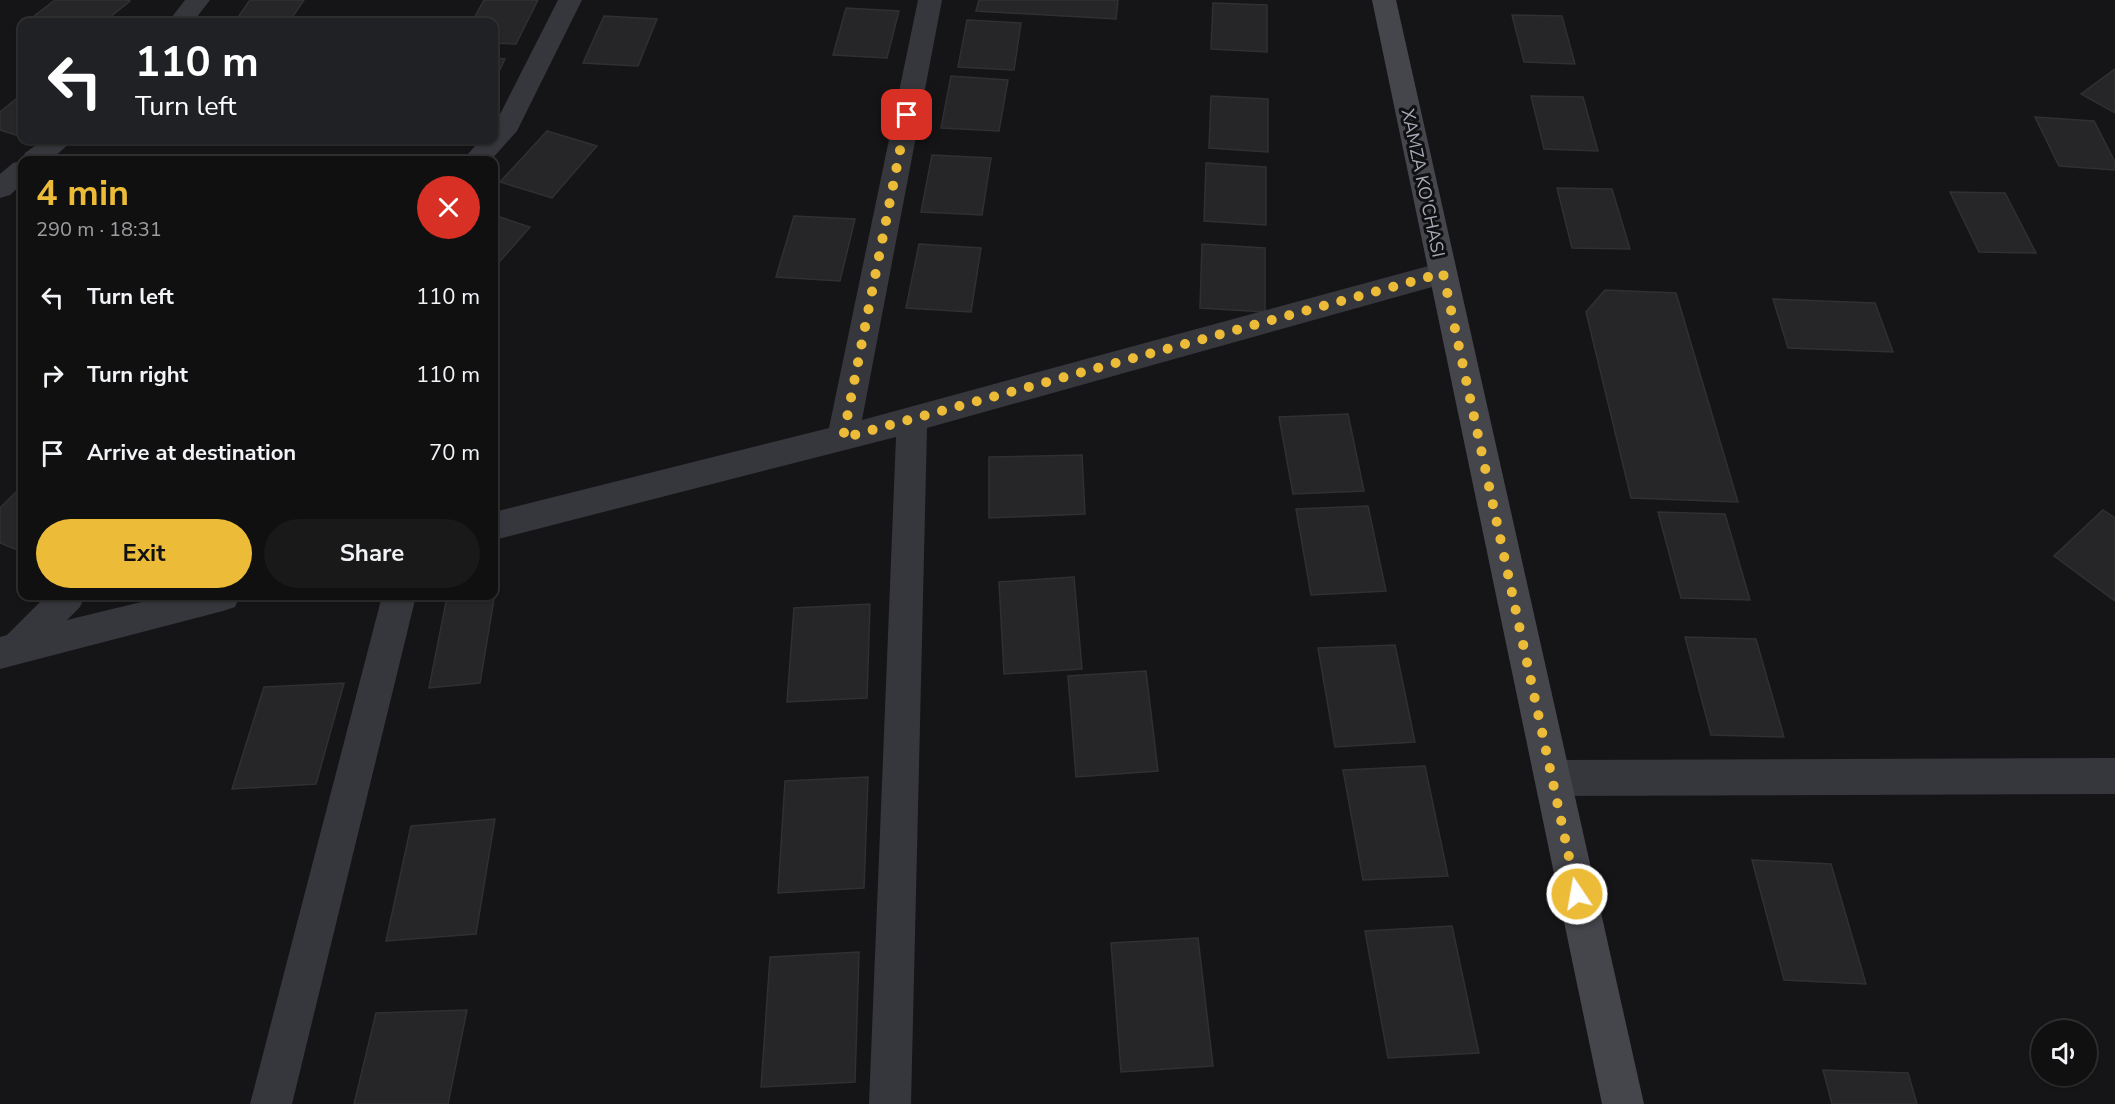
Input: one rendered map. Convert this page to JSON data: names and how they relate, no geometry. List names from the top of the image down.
{
  "streets": {
    "street": ["XAMZA KO'CHASI"]
  },
  "page": {
    "turn": ["110 m", "Turn left"],
    "heading": ["4 min", "290 m · 18:31"],
    "list": [
      {
        "name": "Turn left",
        "value": "110 m"
      },
      {
        "name": "Turn right",
        "value": "110 m"
      },
      {
        "name": "Arrive at destination",
        "value": "70 m"
      }
    ],
    "buttons": ["Exit", "Share"]
  }
}
